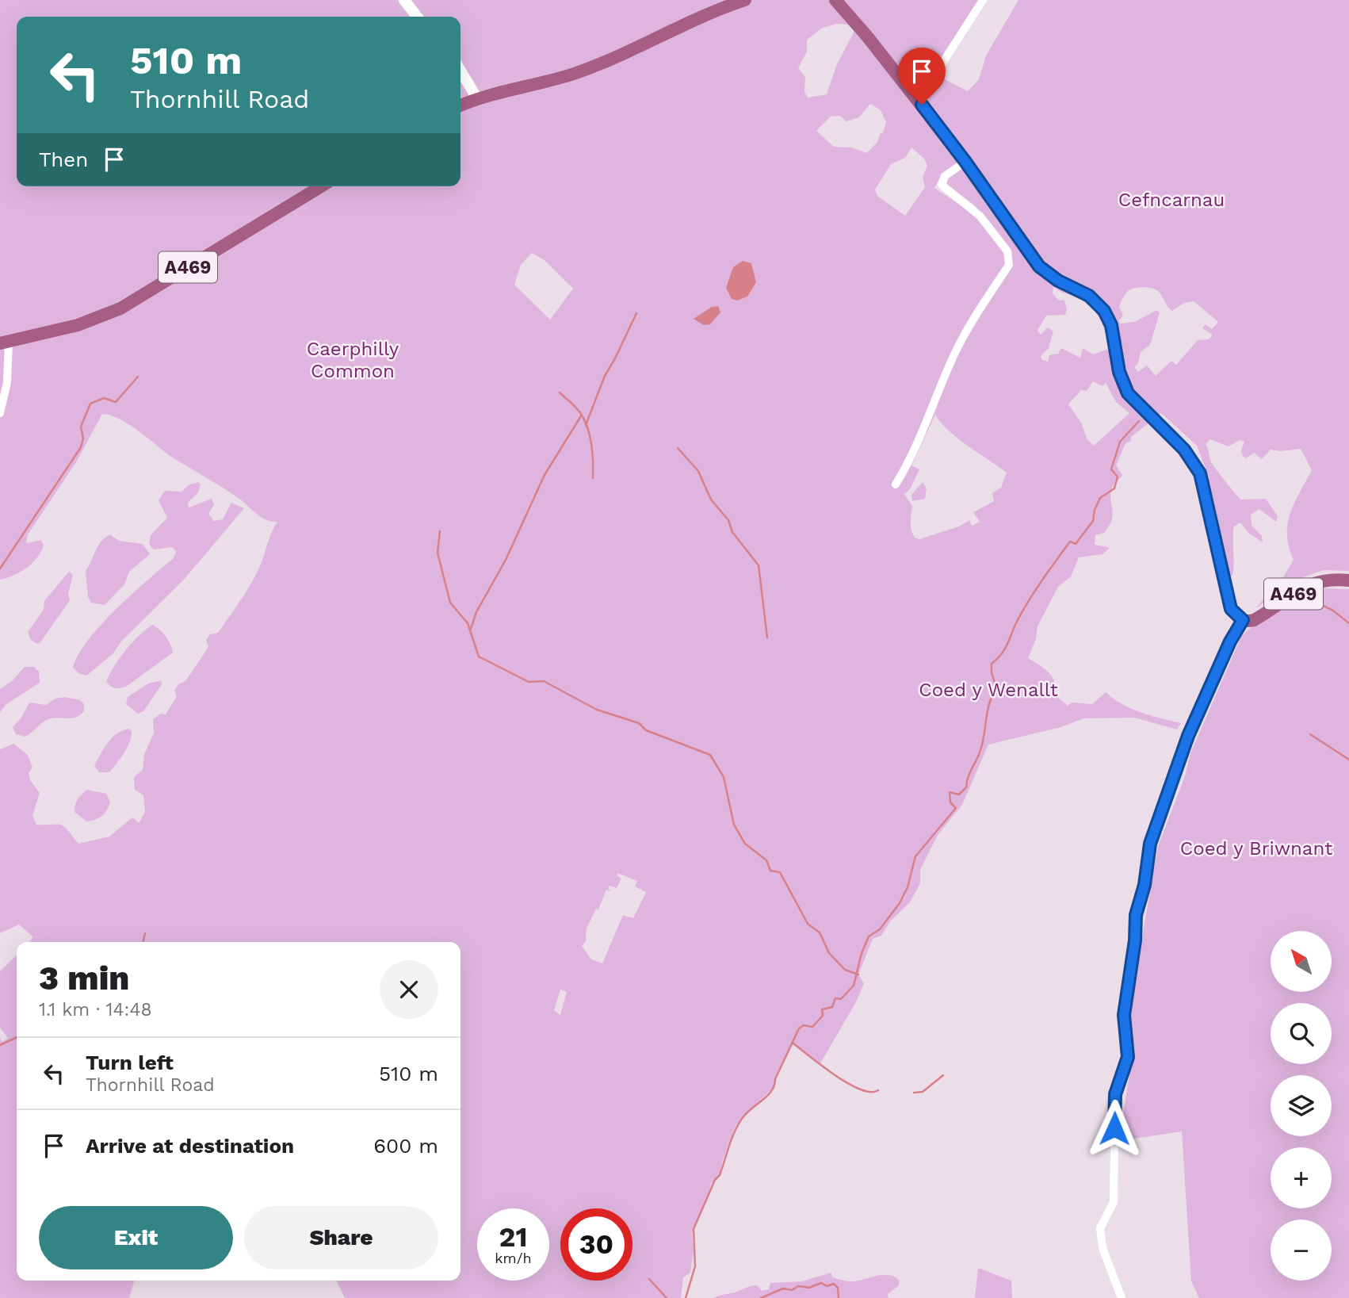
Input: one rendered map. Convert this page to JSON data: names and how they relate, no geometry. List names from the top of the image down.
{
  "streets": {
    "main road": ["A469"]
  },
  "parks": [
    "Cefncarnau",
    "Caerphilly Common",
    "Coed y Wenallt",
    "Coed y Briwnant"
  ],
  "north": "top left",
  "page": {
    "turn": ["510 m", "Thornhill Road"],
    "then": "Then",
    "map_buttons": ["+", "−"],
    "heading": ["3 min", "1.1 km · 14:48"],
    "list": [
      {
        "name": "Turn left",
        "note": "Thornhill Road",
        "value": "510 m"
      },
      {
        "name": "Arrive at destination",
        "value": "600 m"
      }
    ],
    "buttons": ["Exit", "Share"],
    "speed": "21 km/h",
    "limit": "30"
  }
}
